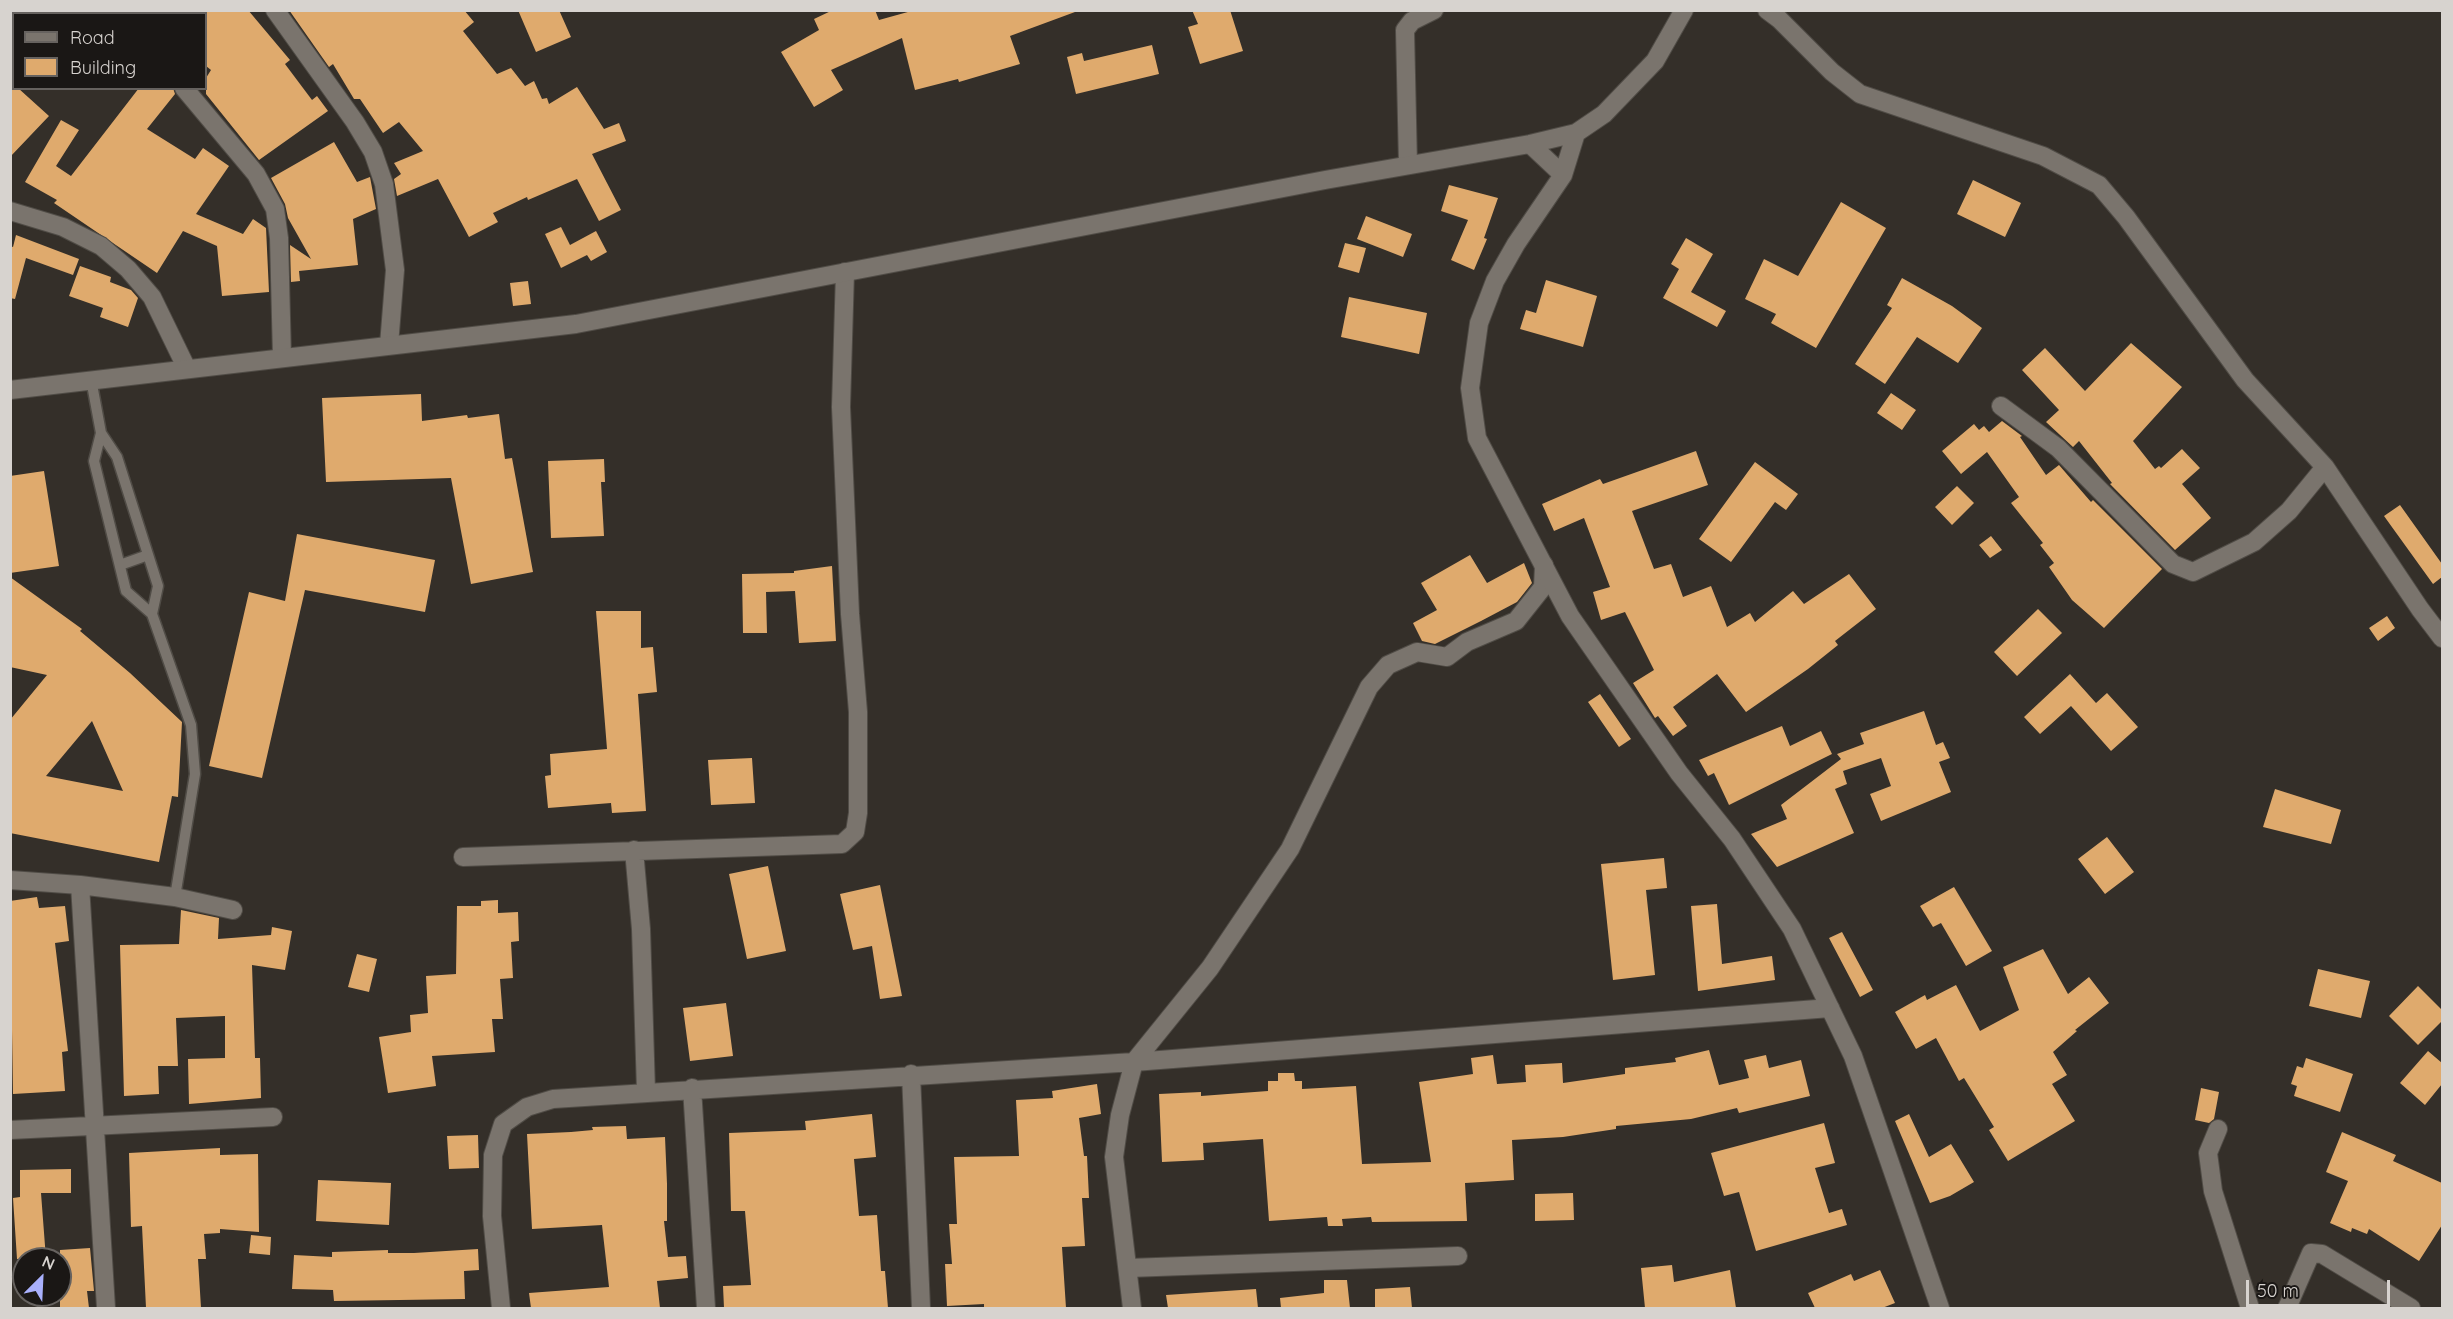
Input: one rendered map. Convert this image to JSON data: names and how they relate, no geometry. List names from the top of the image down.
{
  "legend": ["Road", "Building"],
  "scale_bar": "50 m",
  "north": "top right"
}
